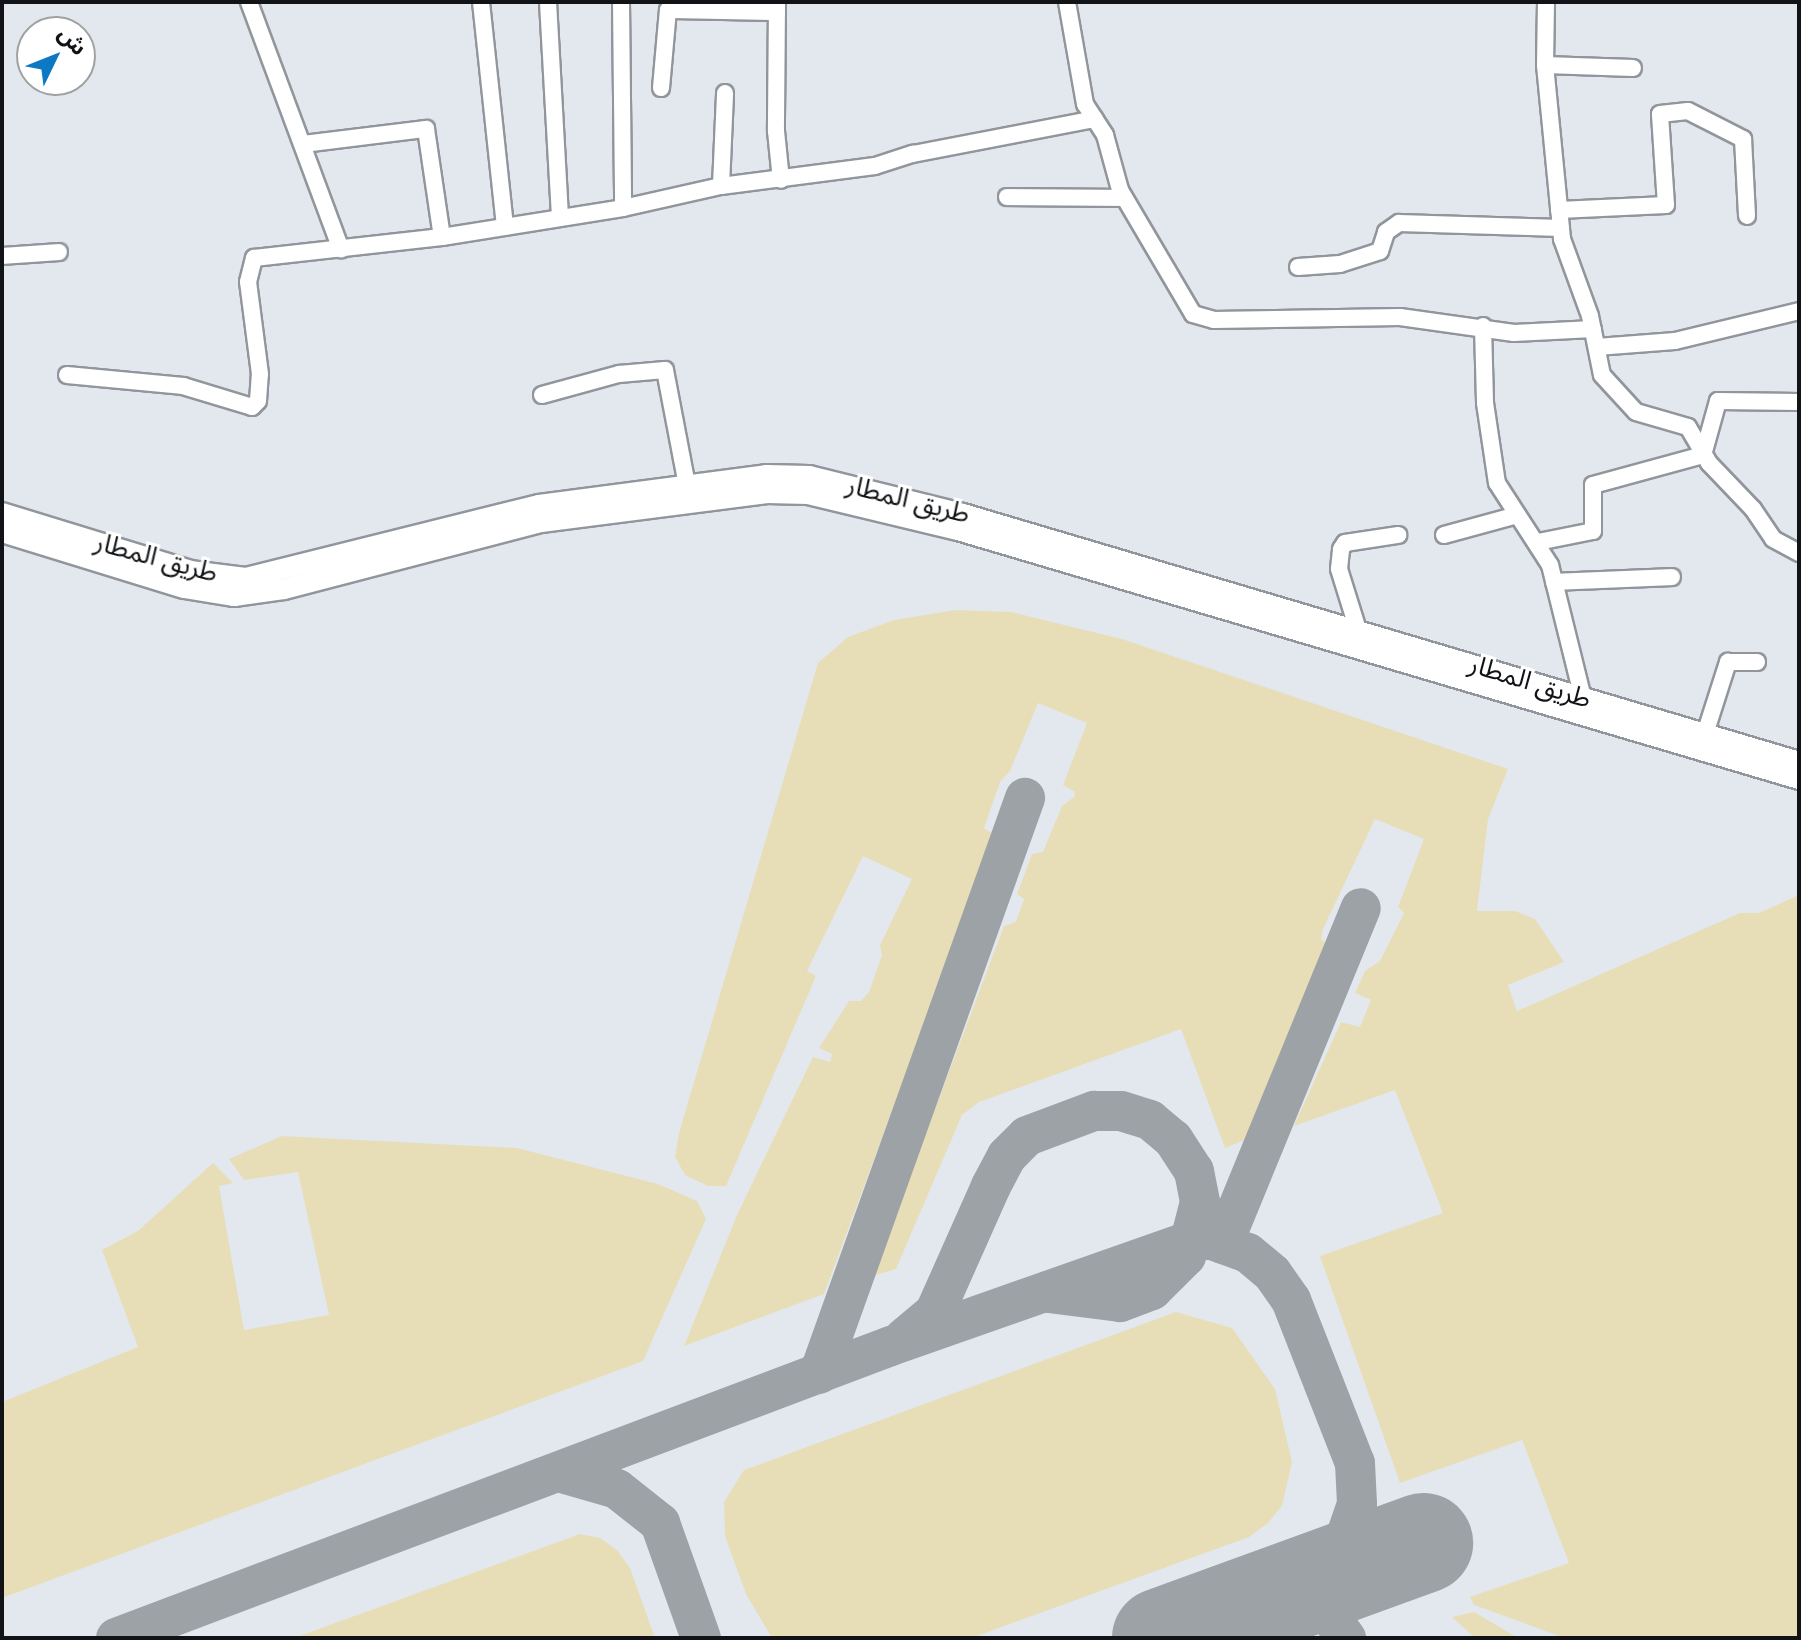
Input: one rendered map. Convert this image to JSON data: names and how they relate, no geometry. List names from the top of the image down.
{
  "streets": {
    "main road": ["طريق المطار"]
  },
  "north": "top right"
}
